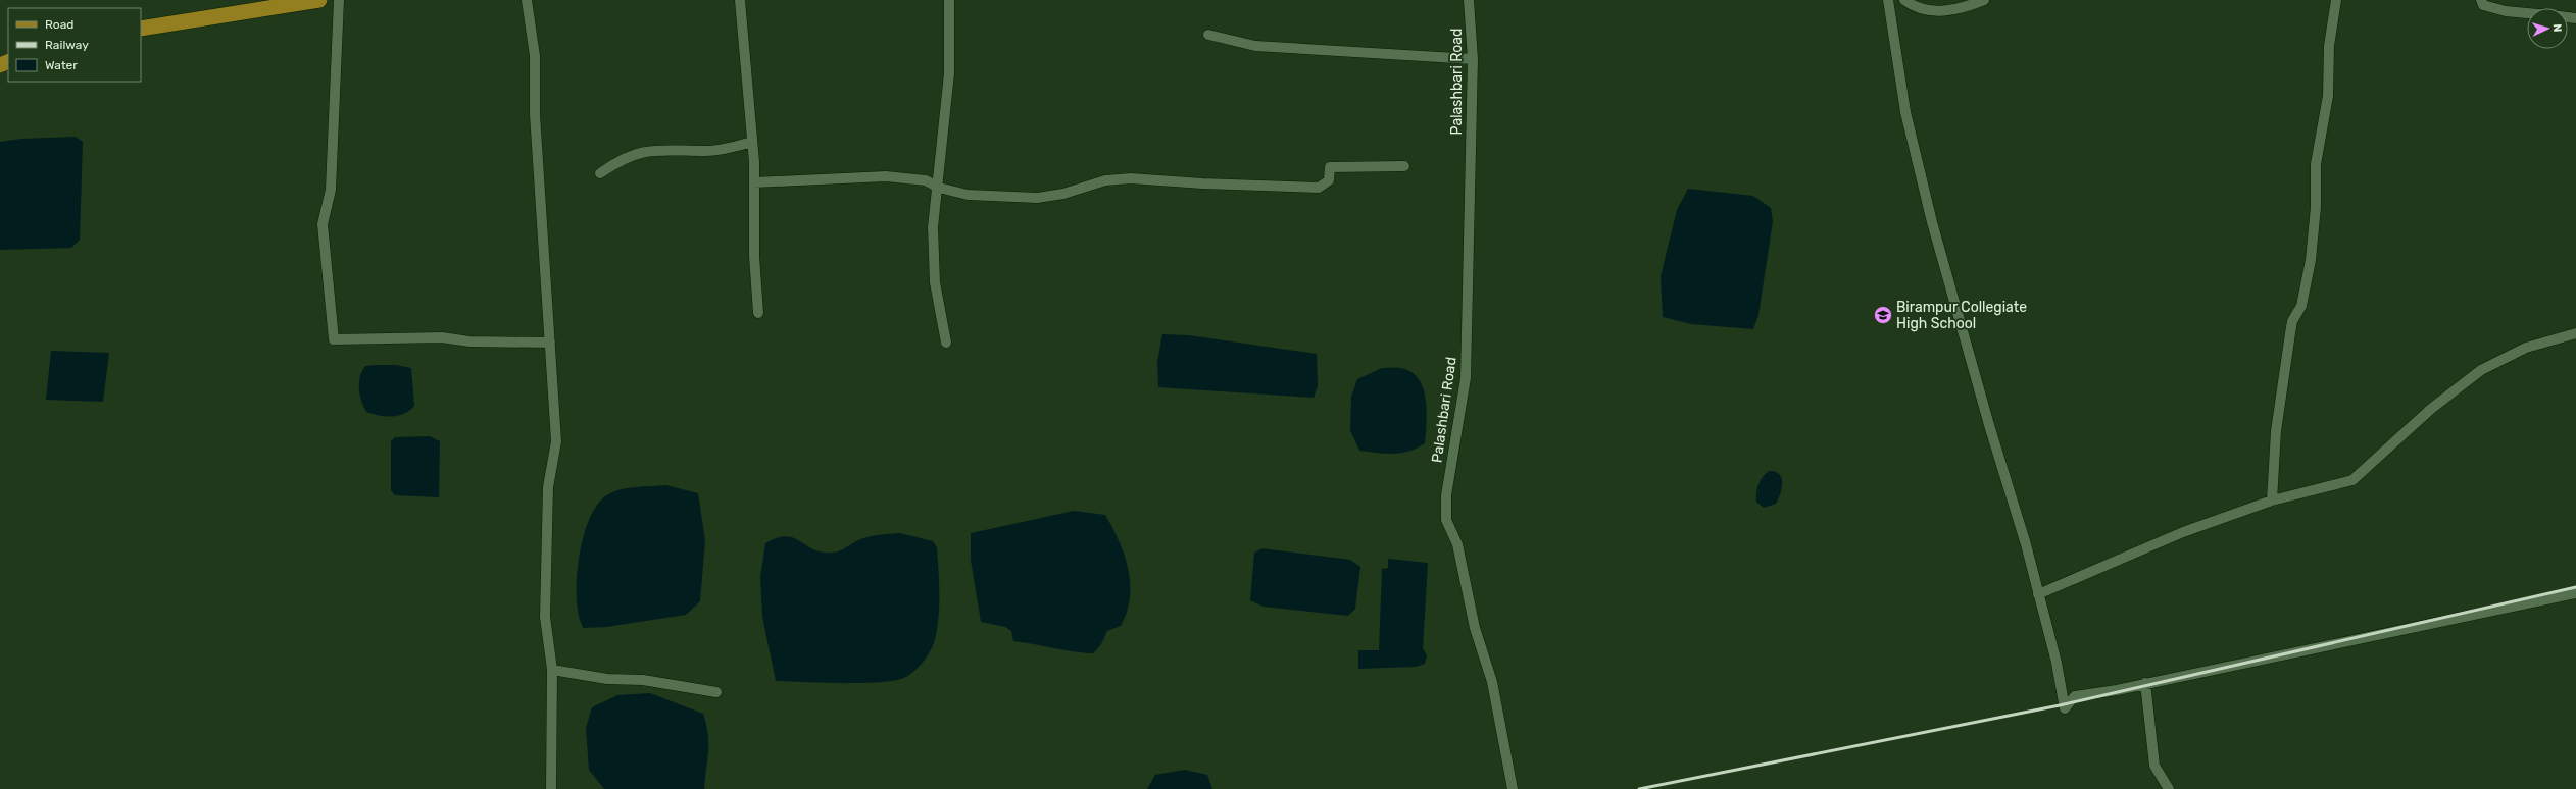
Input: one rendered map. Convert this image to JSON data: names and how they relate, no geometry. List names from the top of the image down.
{
  "streets": {
    "street": ["Palashbari Road"]
  },
  "places": {
    "school or university": ["Birampur Collegiate High School"]
  },
  "legend": ["Road", "Railway", "Water"],
  "north": "right"
}
